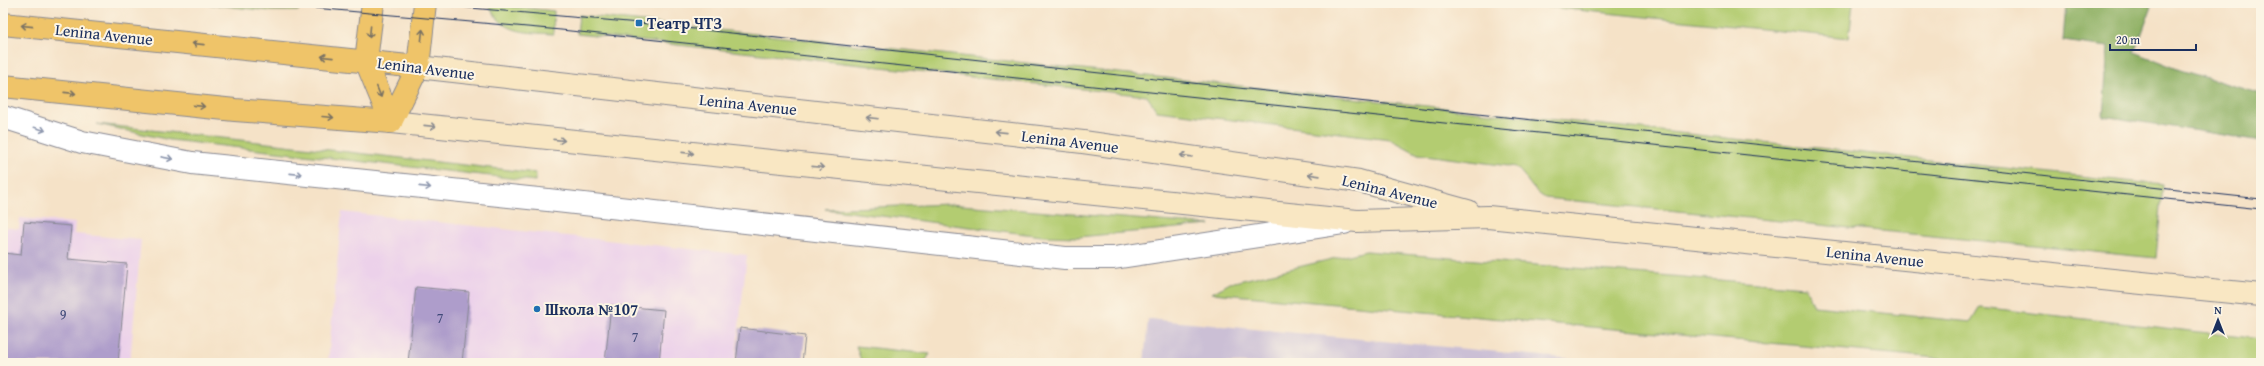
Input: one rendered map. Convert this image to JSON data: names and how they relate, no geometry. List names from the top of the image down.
{
  "streets": {
    "main road": ["Lenina Avenue"]
  },
  "places": {
    "transit": ["Театр ЧТЗ"],
    "other": ["Школа №107"]
  },
  "house_numbers": ["9", "7", "7"],
  "scale_bar": "20 m",
  "north": "top"
}
